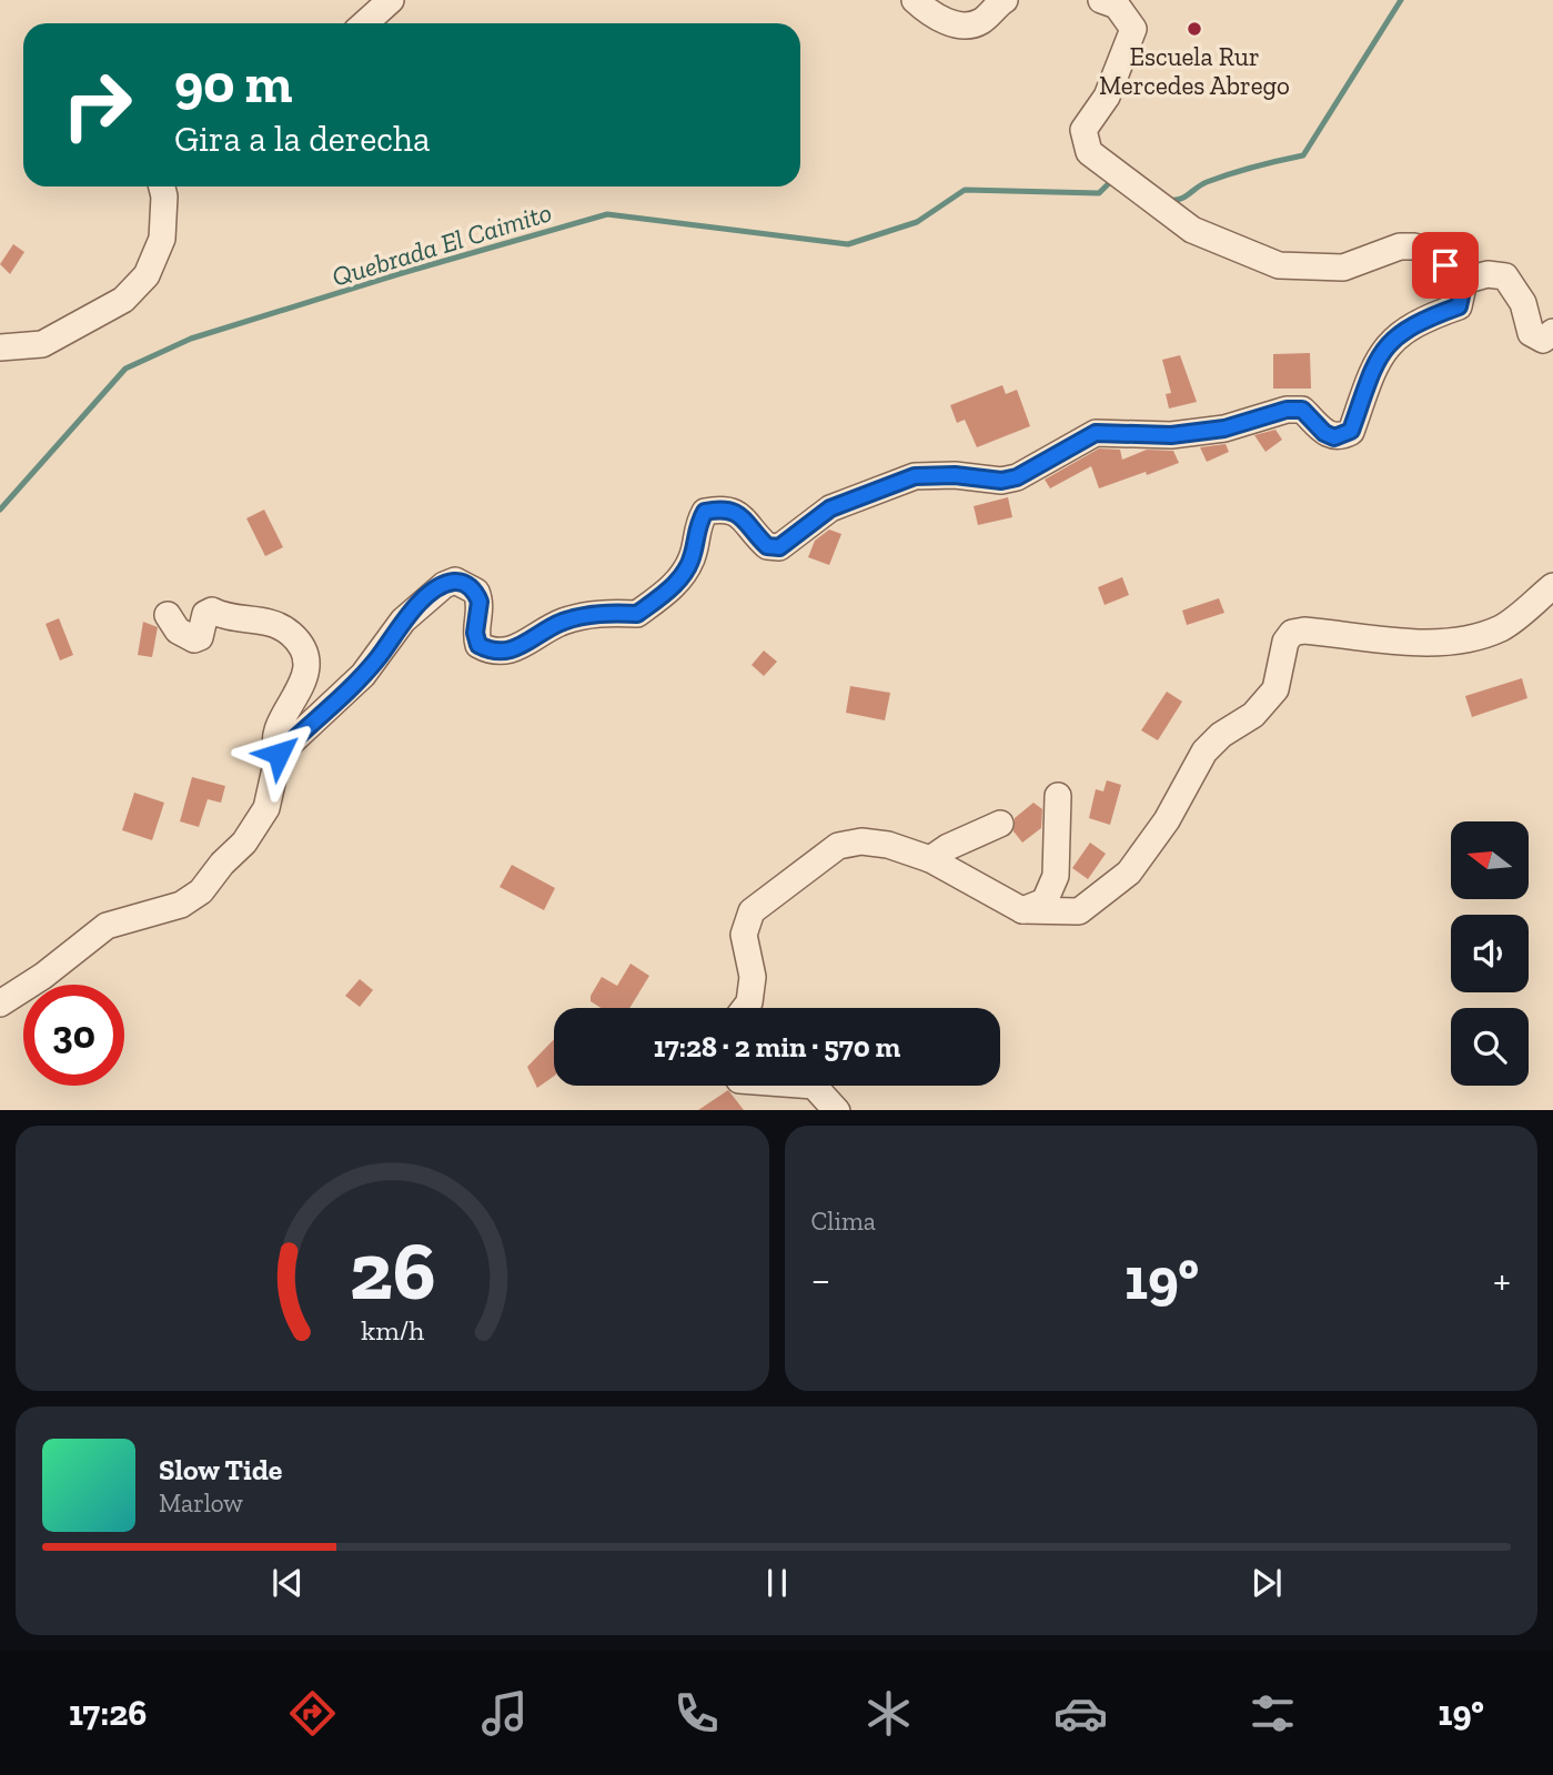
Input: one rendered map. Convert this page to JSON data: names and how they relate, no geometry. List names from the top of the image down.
{
  "water": ["Quebrada El Caimito"],
  "places": ["Escuela Rur Mercedes Abrego"],
  "north": "left",
  "page": {
    "turn": ["90 m", "Gira a la derecha"],
    "limit": "30",
    "trip": "17:28 · 2 min · 570 m",
    "tile": "Clima",
    "heat": ["−", "19°", "+"],
    "song": ["Slow Tide", "Marlow"],
    "tabs": ["17:26", "19°"],
    "gauge": ["26", "km/h"]
  }
}
